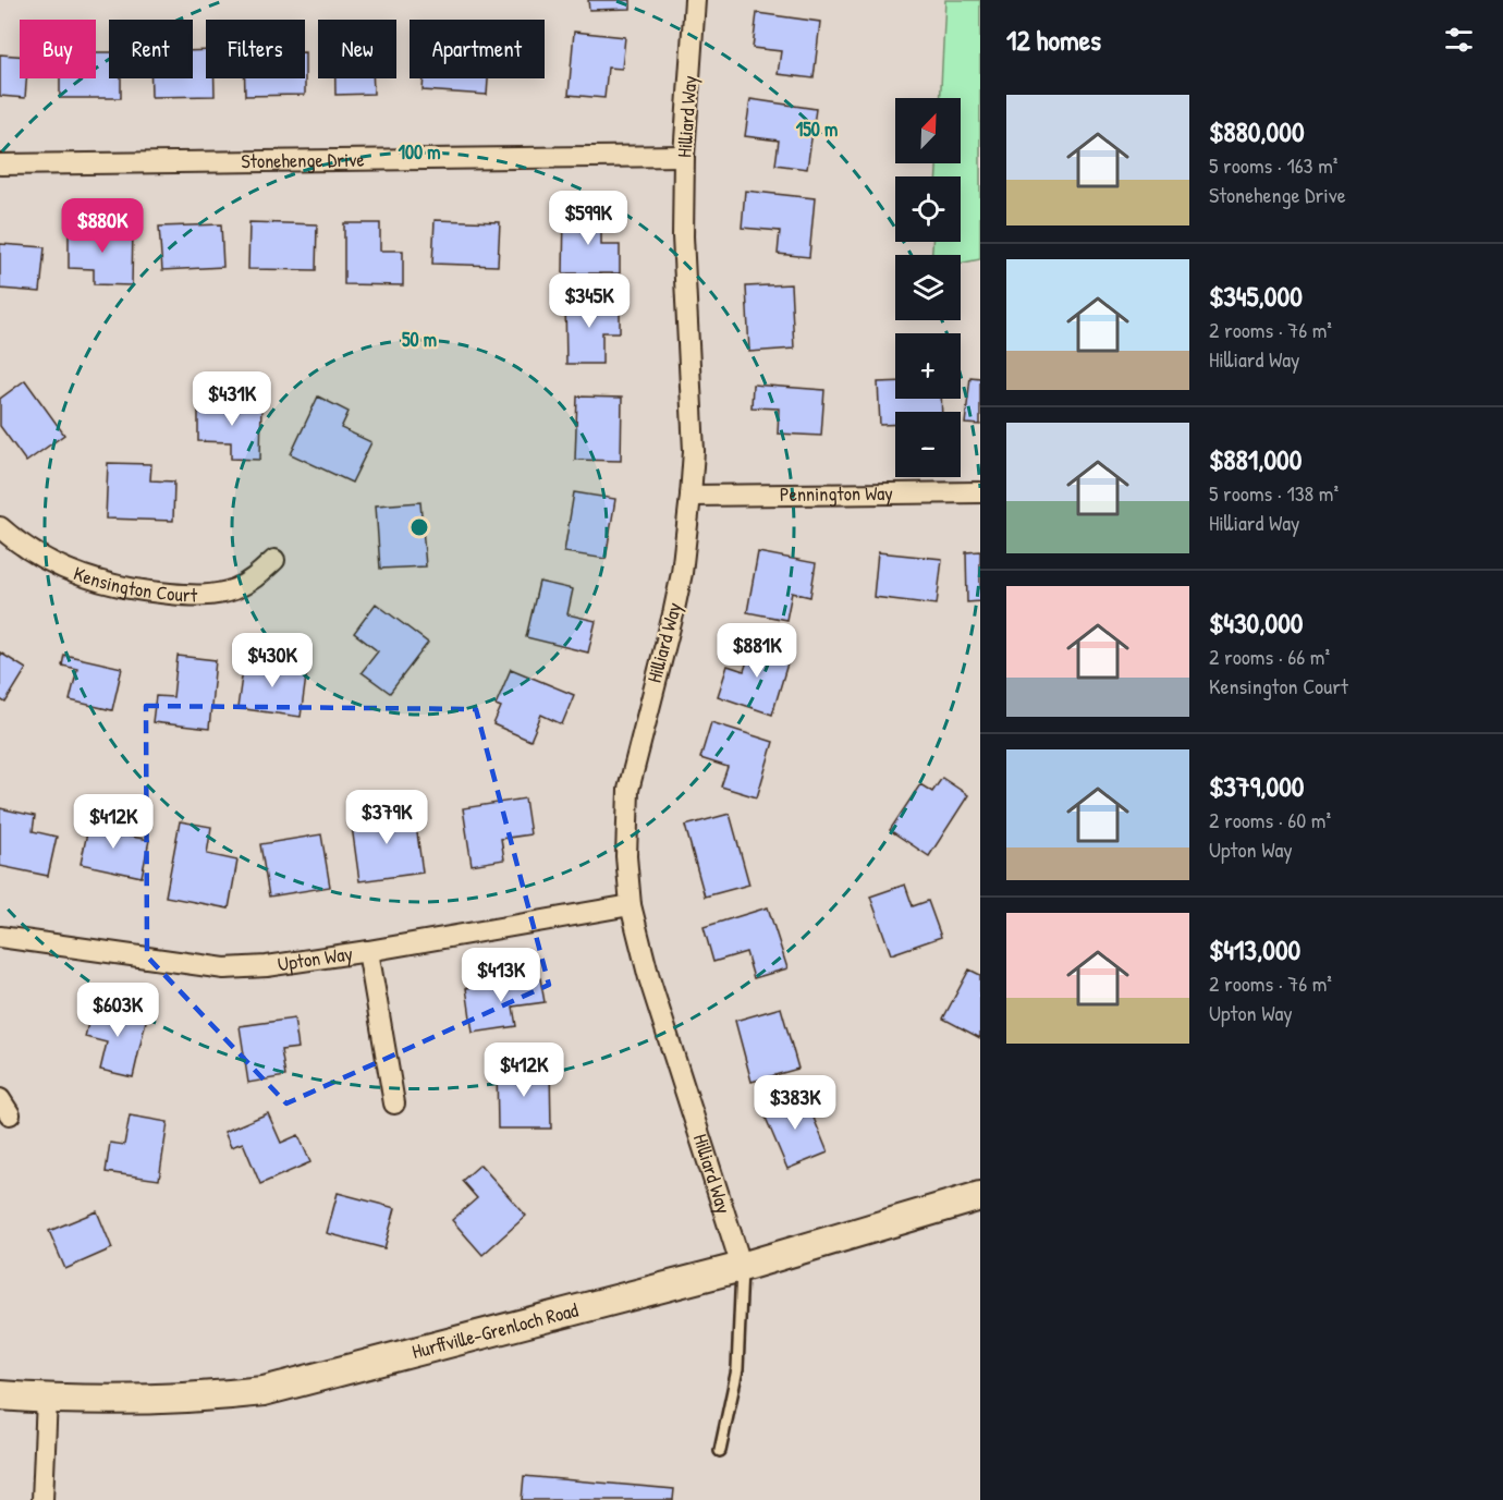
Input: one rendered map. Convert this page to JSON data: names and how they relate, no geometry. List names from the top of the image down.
{
  "streets": {
    "main road": ["Hurffville-Grenloch Road"],
    "street": [
      "Hilliard Way",
      "Stonehenge Drive",
      "Pennington Way",
      "Kensington Court",
      "Upton Way"
    ]
  },
  "crossings": [
    ["Hilliard Way", "Stonehenge Drive"],
    ["Hilliard Way", "Pennington Way"],
    ["Hilliard Way", "Upton Way"],
    ["Hilliard Way", "Hurffville-Grenloch Road"]
  ],
  "north": "top right",
  "page": {
    "heading": "12 homes",
    "chip": [
      "Buy",
      "Rent",
      "Filters",
      "New",
      "Apartment"
    ],
    "list": [
      {
        "name": "$880,000",
        "note": "5 rooms · 163 m² · Stonehenge Drive"
      },
      {
        "name": "$345,000",
        "note": "2 rooms · 76 m² · Hilliard Way"
      },
      {
        "name": "$881,000",
        "note": "5 rooms · 138 m² · Hilliard Way"
      },
      {
        "name": "$430,000",
        "note": "2 rooms · 66 m² · Kensington Court"
      },
      {
        "name": "$379,000",
        "note": "2 rooms · 60 m² · Upton Way"
      },
      {
        "name": "$413,000",
        "note": "2 rooms · 76 m² · Upton Way"
      }
    ],
    "map_buttons": ["+", "−"],
    "price": [
      "$599K",
      "$880K",
      "$345K",
      "$431K",
      "$881K",
      "$430K",
      "$379K",
      "$412K",
      "$413K",
      "$603K",
      "$412K",
      "$383K"
    ]
  },
  "rings": ["150 m", "100 m", "50 m"]
}
